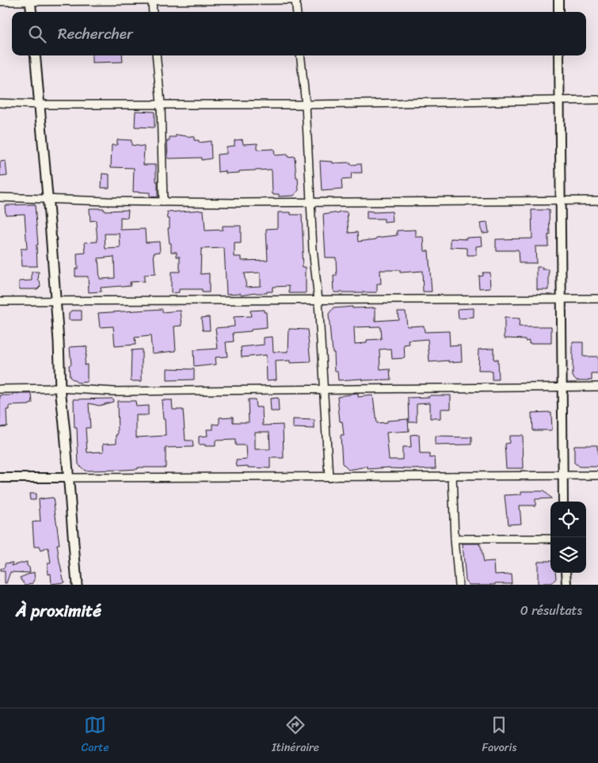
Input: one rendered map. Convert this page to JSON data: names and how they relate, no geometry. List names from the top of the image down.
{
  "page": {
    "search": "Rechercher",
    "heading": ["À proximité", "0 résultats"],
    "nav": ["Carte", "Itinéraire", "Favoris"]
  }
}
